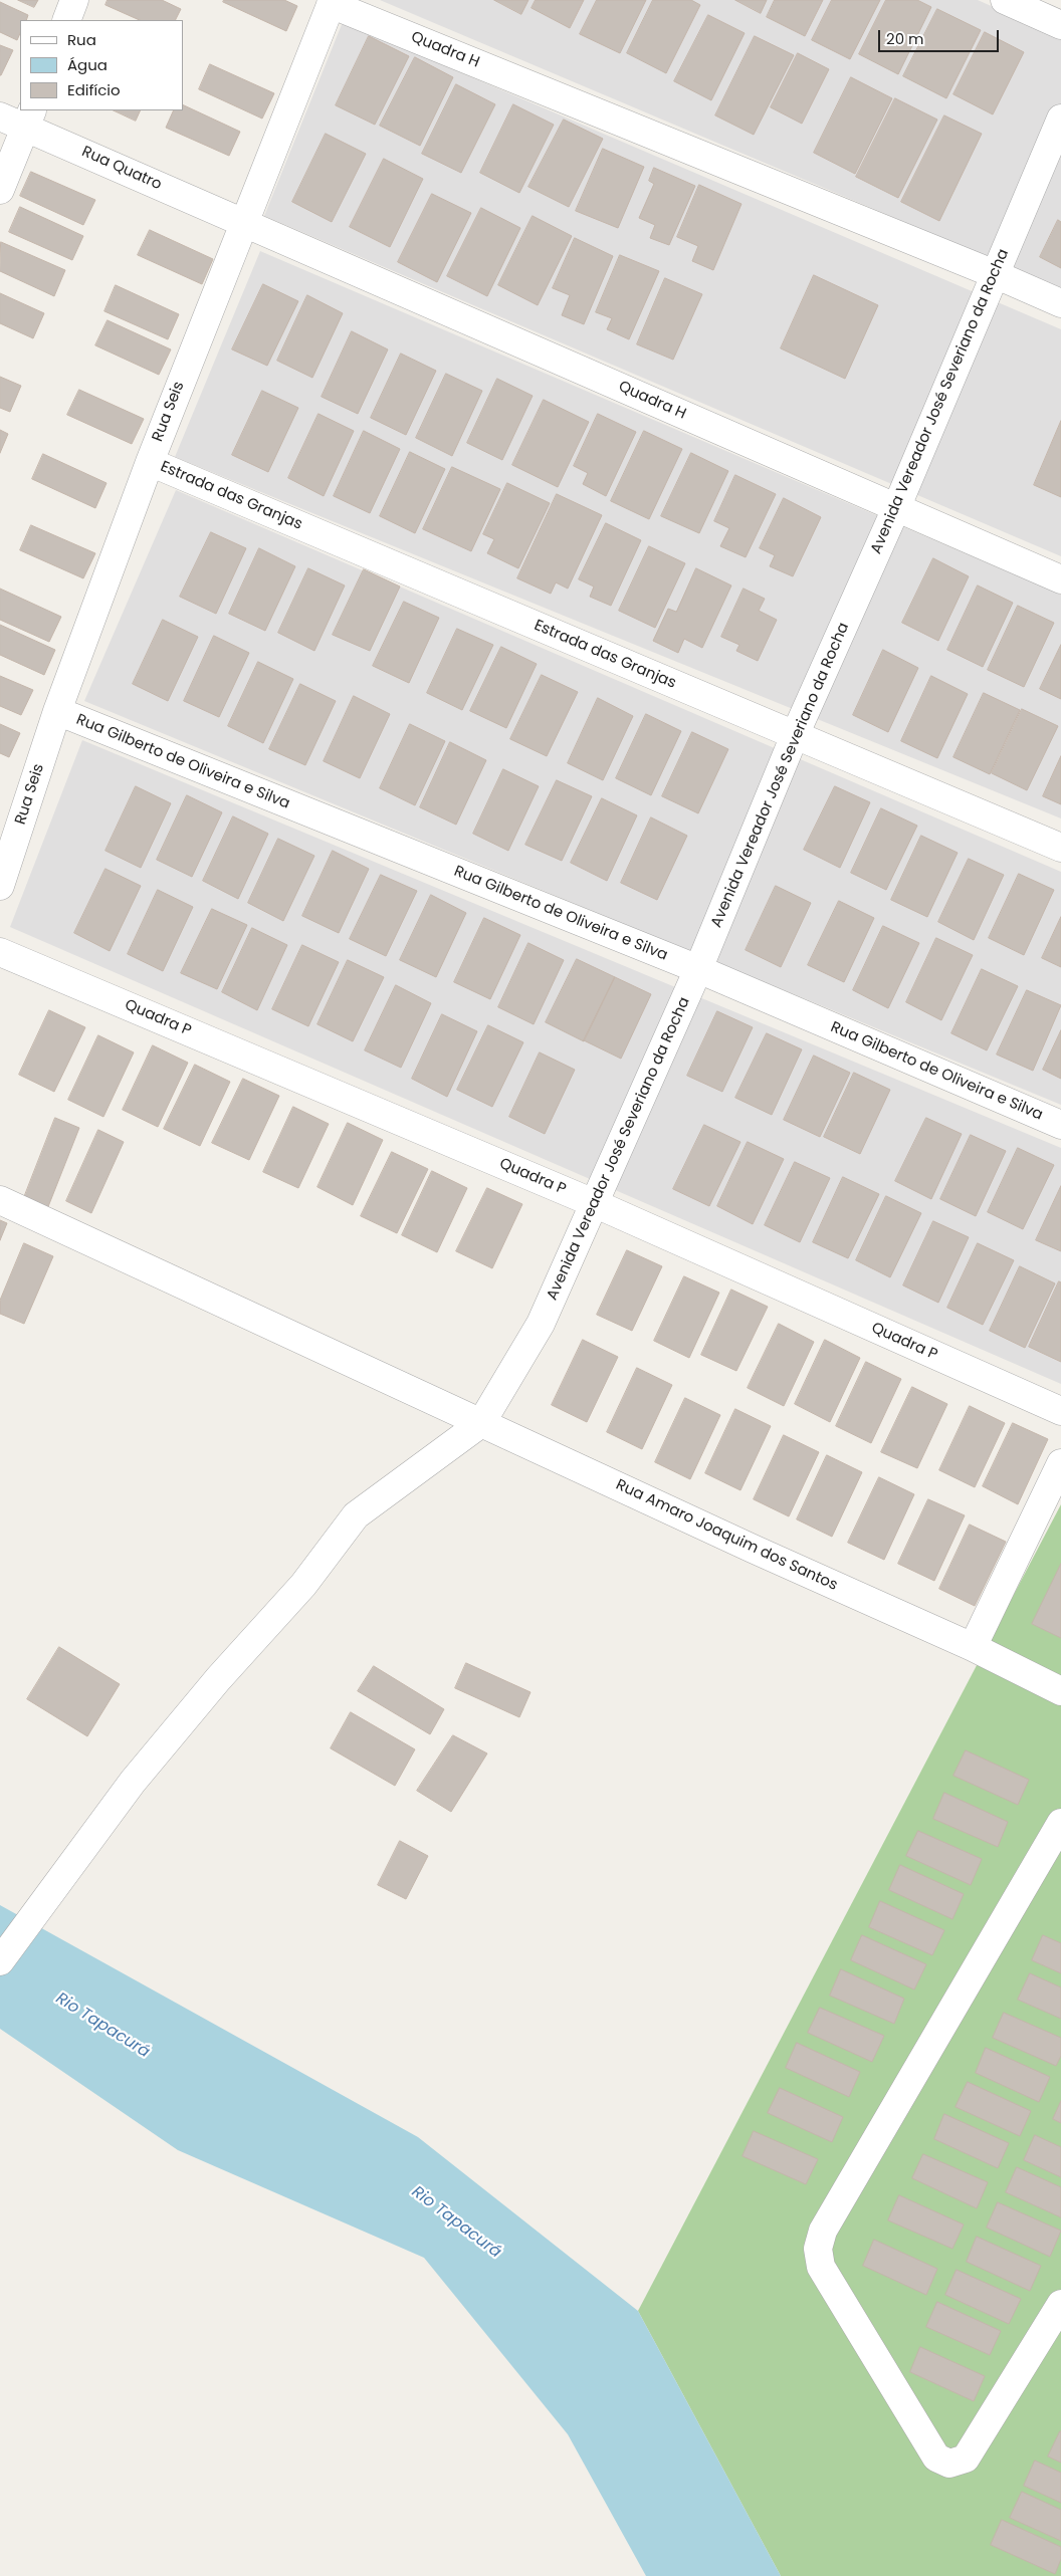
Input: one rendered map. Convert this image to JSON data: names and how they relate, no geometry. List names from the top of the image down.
{
  "streets": {
    "street": [
      "Quadra H",
      "Rua Quatro",
      "Avenida Vereador José Severiano da Rocha",
      "Rua Seis",
      "Estrada das Granjas",
      "Rua Gilberto de Oliveira e Silva",
      "Quadra P",
      "Rua Amaro Joaquim dos Santos"
    ]
  },
  "crossings": [
    ["Quadra H", "Rua Quatro"],
    ["Quadra H", "Avenida Vereador José Severiano da Rocha"],
    ["Quadra H", "Rua Seis"],
    ["Rua Quatro", "Rua Seis"],
    ["Avenida Vereador José Severiano da Rocha", "Estrada das Granjas"],
    ["Avenida Vereador José Severiano da Rocha", "Rua Gilberto de Oliveira e Silva"],
    ["Avenida Vereador José Severiano da Rocha", "Quadra P"],
    ["Avenida Vereador José Severiano da Rocha", "Rua Amaro Joaquim dos Santos"],
    ["Rua Seis", "Estrada das Granjas"],
    ["Rua Seis", "Rua Gilberto de Oliveira e Silva"]
  ],
  "water": ["Rio Tapacurá"],
  "legend": ["Rua", "Água", "Edifício"],
  "scale_bar": "20 m"
}
